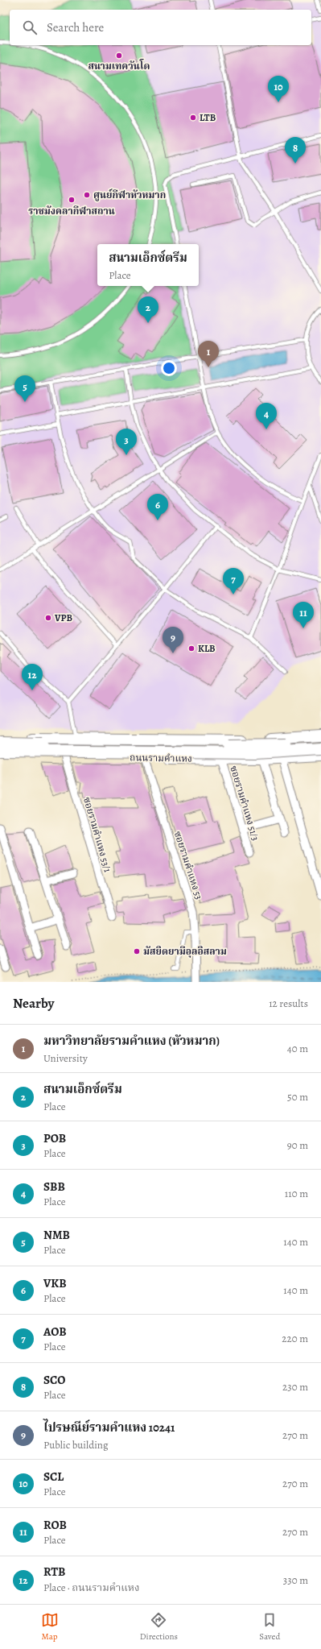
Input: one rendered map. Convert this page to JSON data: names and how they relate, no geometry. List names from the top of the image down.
{
  "streets": {
    "main road": ["ถนนรามคำแหง"],
    "street": ["ซอยรามคำแหง 51/3", "ซอยรามคำแหง 53/1", "ซอยรามคำแหง 53"]
  },
  "crossings": [
    ["ถนนรามคำแหง", "ซอยรามคำแหง 51/3"],
    ["ถนนรามคำแหง", "ซอยรามคำแหง 53/1"],
    ["ถนนรามคำแหง", "ซอยรามคำแหง 53"]
  ],
  "places": [
    "สนามเทควันโด",
    "LTB",
    "ศูนย์กีฬาหัวหมาก",
    "ราชมังคลากีฬาสถาน",
    "VPB",
    "KLB",
    "มัสยิดยามีอุลอิสลาม"
  ],
  "page": {
    "search": "Search here",
    "pins": [
      "10",
      "8",
      "2",
      "1",
      "5",
      "4",
      "3",
      "6",
      "7",
      "11",
      "9",
      "12"
    ],
    "popup": ["สนามเอ็กซ์ตรีม", "Place"],
    "heading": ["Nearby", "12 results"],
    "list": [
      {
        "mark": "1",
        "name": "มหาวิทยาลัยรามคำแหง (หัวหมาก)",
        "note": "University",
        "value": "40 m"
      },
      {
        "mark": "2",
        "name": "สนามเอ็กซ์ตรีม",
        "note": "Place",
        "value": "50 m"
      },
      {
        "mark": "3",
        "name": "POB",
        "note": "Place",
        "value": "90 m"
      },
      {
        "mark": "4",
        "name": "SBB",
        "note": "Place",
        "value": "110 m"
      },
      {
        "mark": "5",
        "name": "NMB",
        "note": "Place",
        "value": "140 m"
      },
      {
        "mark": "6",
        "name": "VKB",
        "note": "Place",
        "value": "140 m"
      },
      {
        "mark": "7",
        "name": "AOB",
        "note": "Place",
        "value": "220 m"
      },
      {
        "mark": "8",
        "name": "SCO",
        "note": "Place",
        "value": "230 m"
      },
      {
        "mark": "9",
        "name": "ไปรษณีย์รามคำแหง 10241",
        "note": "Public building",
        "value": "270 m"
      },
      {
        "mark": "10",
        "name": "SCL",
        "note": "Place",
        "value": "270 m"
      },
      {
        "mark": "11",
        "name": "ROB",
        "note": "Place",
        "value": "270 m"
      },
      {
        "mark": "12",
        "name": "RTB",
        "note": "Place · ถนนรามคำแหง",
        "value": "330 m"
      }
    ],
    "nav": ["Map", "Directions", "Saved"]
  }
}
